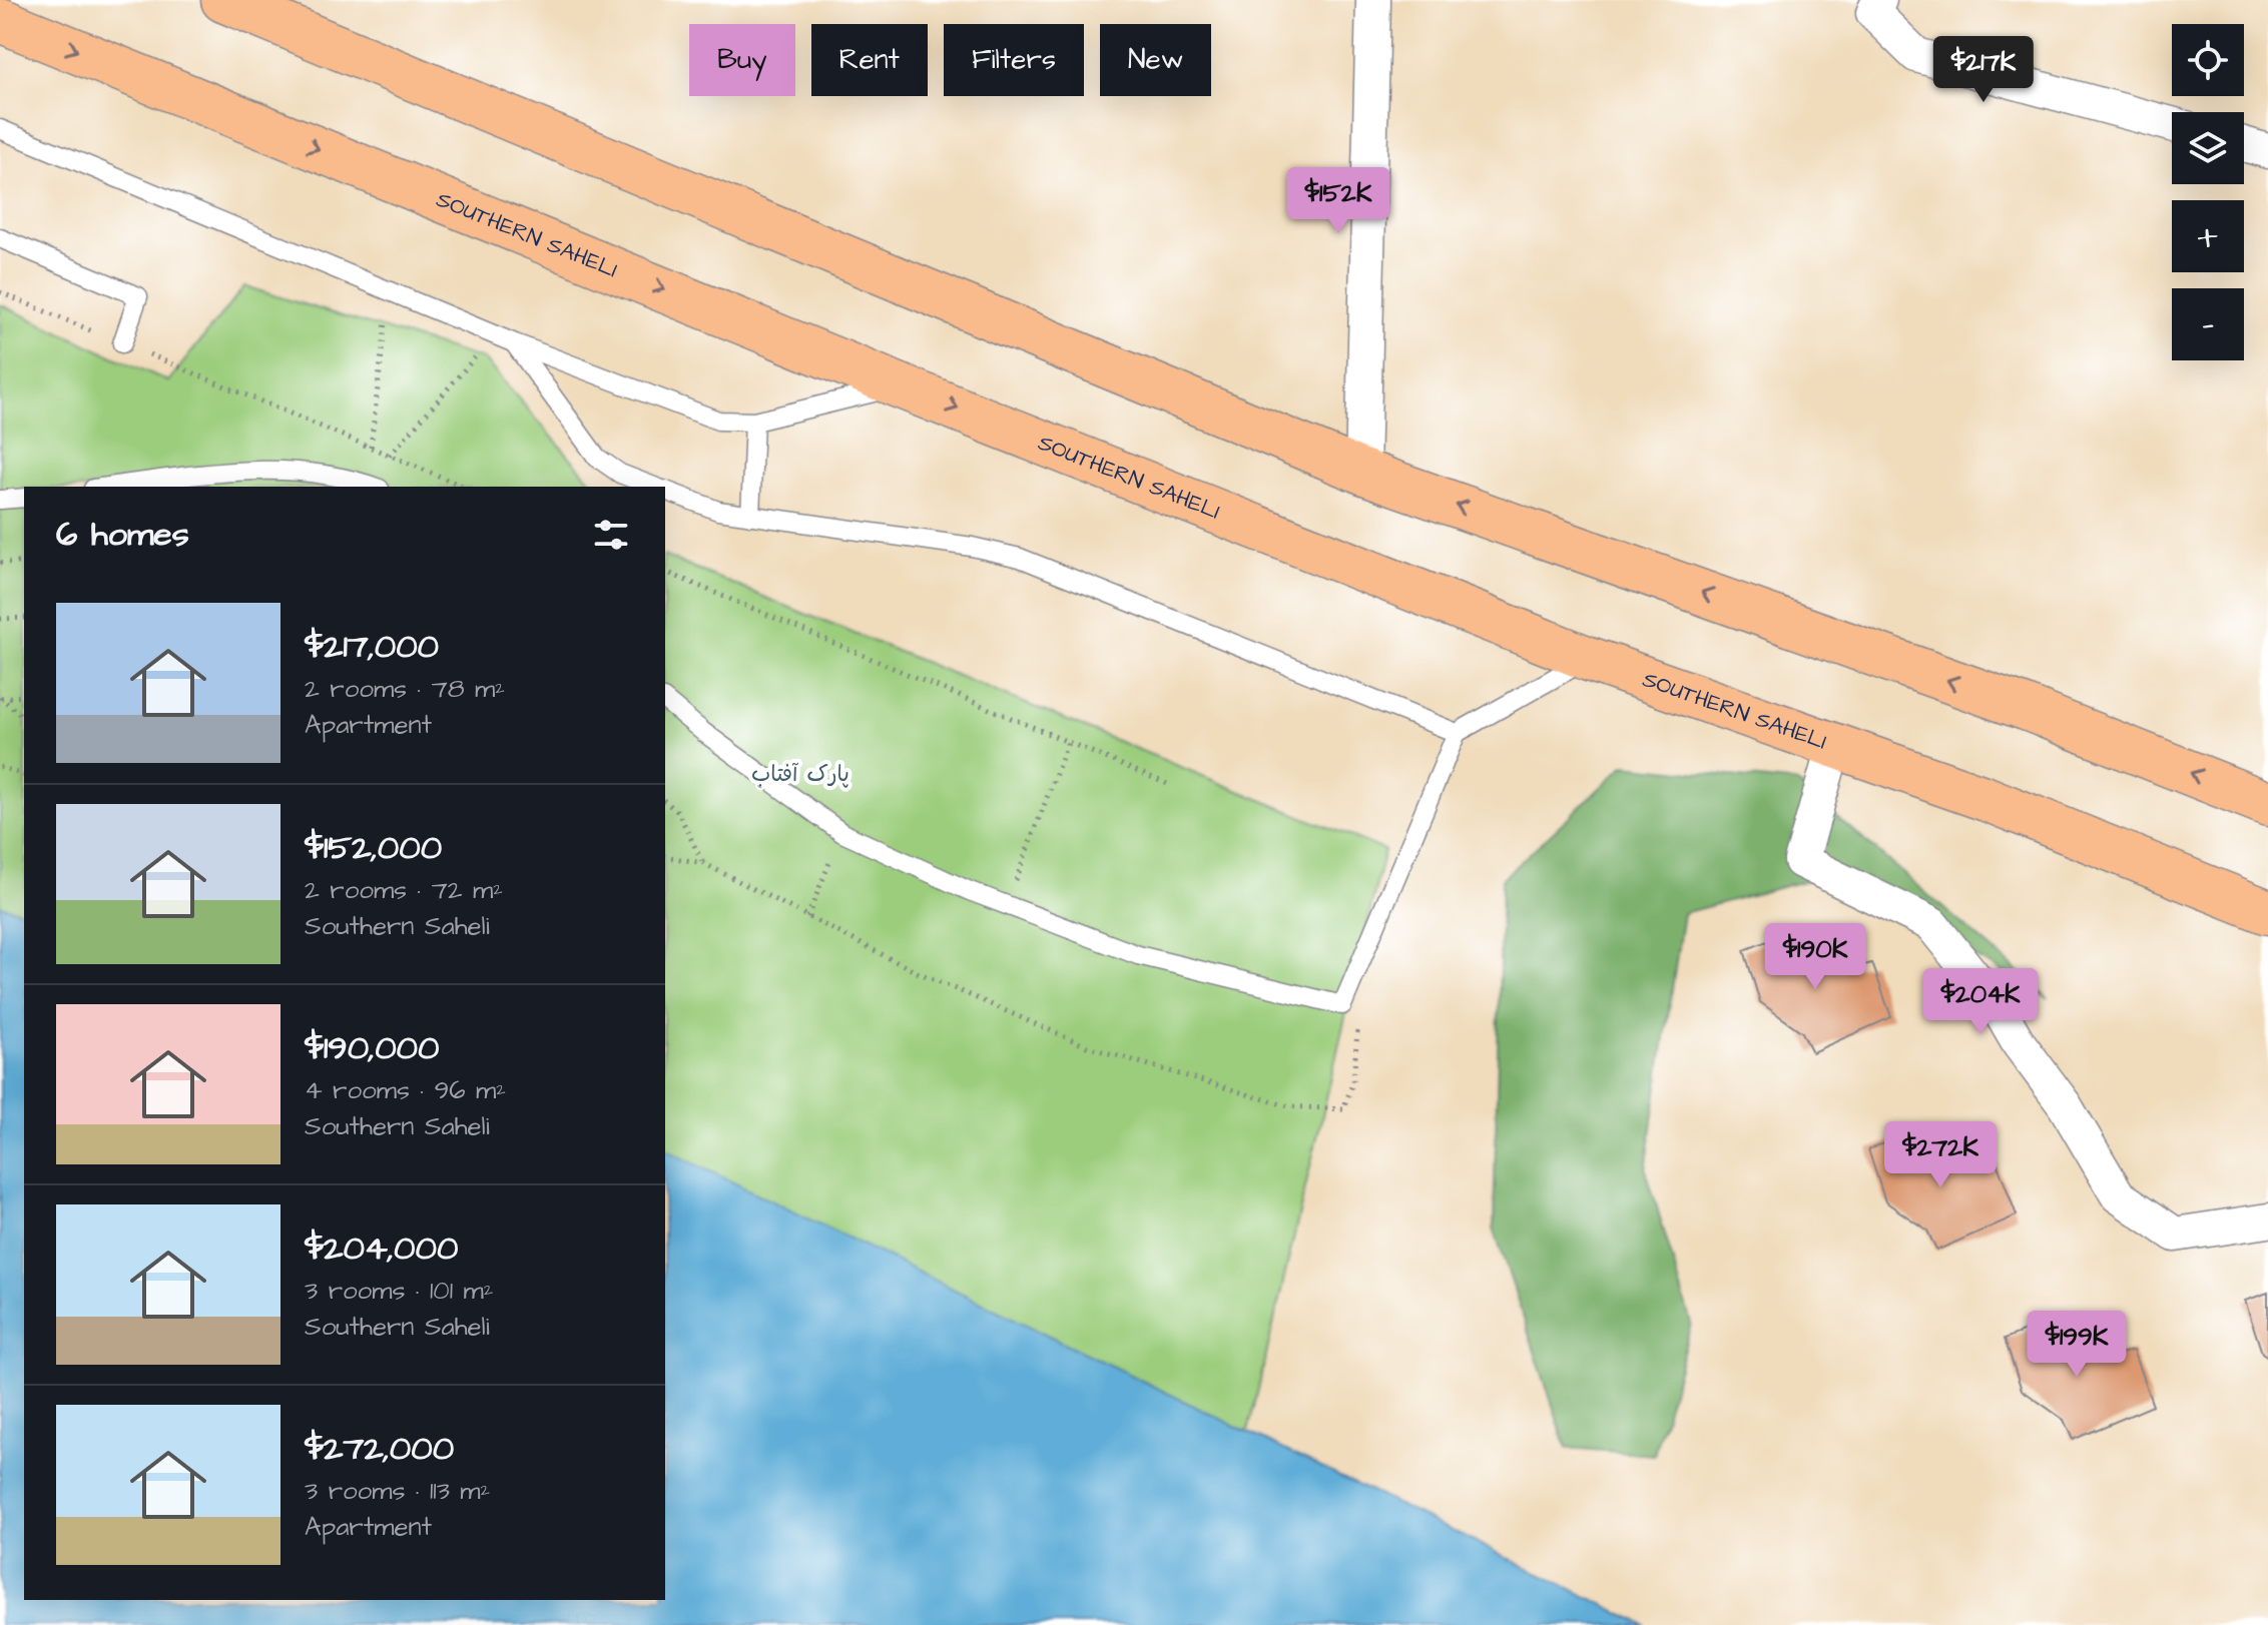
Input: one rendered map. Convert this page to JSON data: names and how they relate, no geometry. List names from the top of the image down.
{
  "streets": {
    "main road": ["SOUTHERN SAHELI"]
  },
  "parks": ["پارک آفتاب"],
  "page": {
    "map_buttons": ["+", "−"],
    "chip": [
      "Buy",
      "Rent",
      "Filters",
      "New"
    ],
    "price": [
      "$217K",
      "$152K",
      "$190K",
      "$204K",
      "$272K",
      "$199K"
    ],
    "heading": "6 homes",
    "list": [
      {
        "name": "$217,000",
        "note": "2 rooms · 78 m² · Apartment"
      },
      {
        "name": "$152,000",
        "note": "2 rooms · 72 m² · Southern Saheli"
      },
      {
        "name": "$190,000",
        "note": "4 rooms · 96 m² · Southern Saheli"
      },
      {
        "name": "$204,000",
        "note": "3 rooms · 101 m² · Southern Saheli"
      },
      {
        "name": "$272,000",
        "note": "3 rooms · 113 m² · Apartment"
      }
    ]
  }
}
